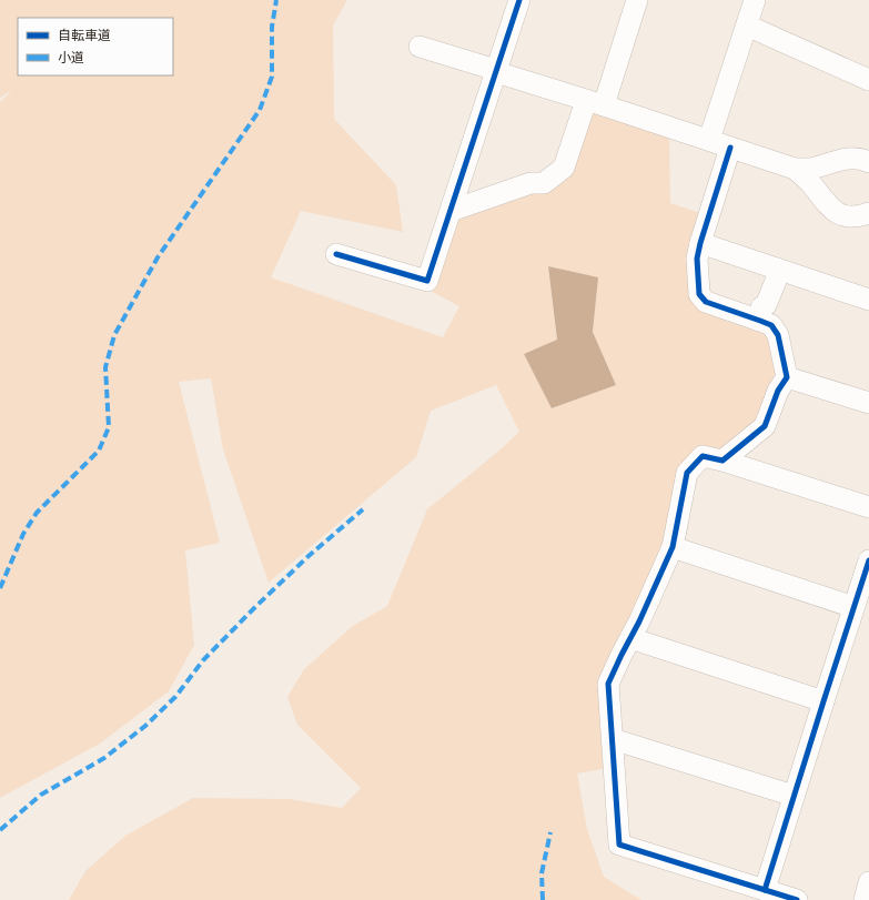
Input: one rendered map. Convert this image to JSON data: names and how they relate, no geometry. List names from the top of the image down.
{
  "legend": ["自転車道", "小道"]
}
